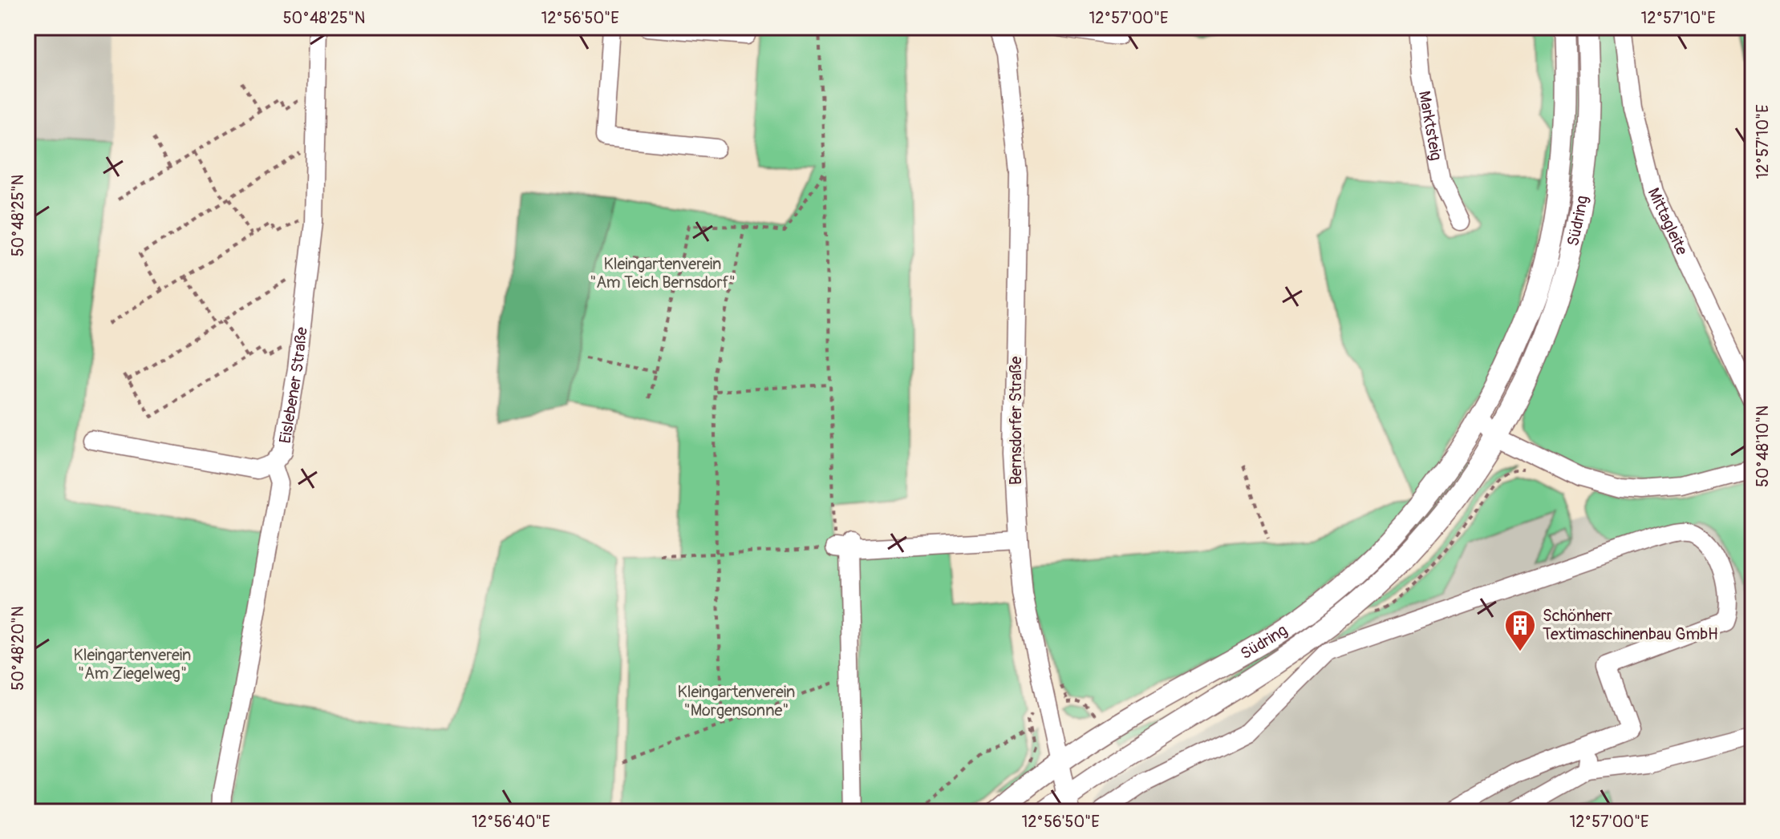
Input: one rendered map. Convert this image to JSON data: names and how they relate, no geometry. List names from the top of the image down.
{
  "streets": {
    "main road": ["Südring"],
    "street": [
      "Marktsteig",
      "Mittagleite",
      "Eislebener Straße",
      "Bernsdorfer Straße"
    ]
  },
  "crossings": [
    ["Südring", "Bernsdorfer Straße"]
  ],
  "parks": ["Kleingartenverein \"Am Teich Bernsdorf\"", "Kleingartenverein \"Am Ziegelweg\"", "Kleingartenverein \"Morgensonne\""],
  "places": {
    "building": ["Schönherr Textimaschinenbau GmbH"]
  },
  "coordinates": [
    "50°48'25\"N",
    "12°56'50\"E",
    "12°57'00\"E",
    "12°57'10\"E",
    "50°48'10\"N",
    "50°48'20\"N",
    "12°56'40\"E"
  ]
}
